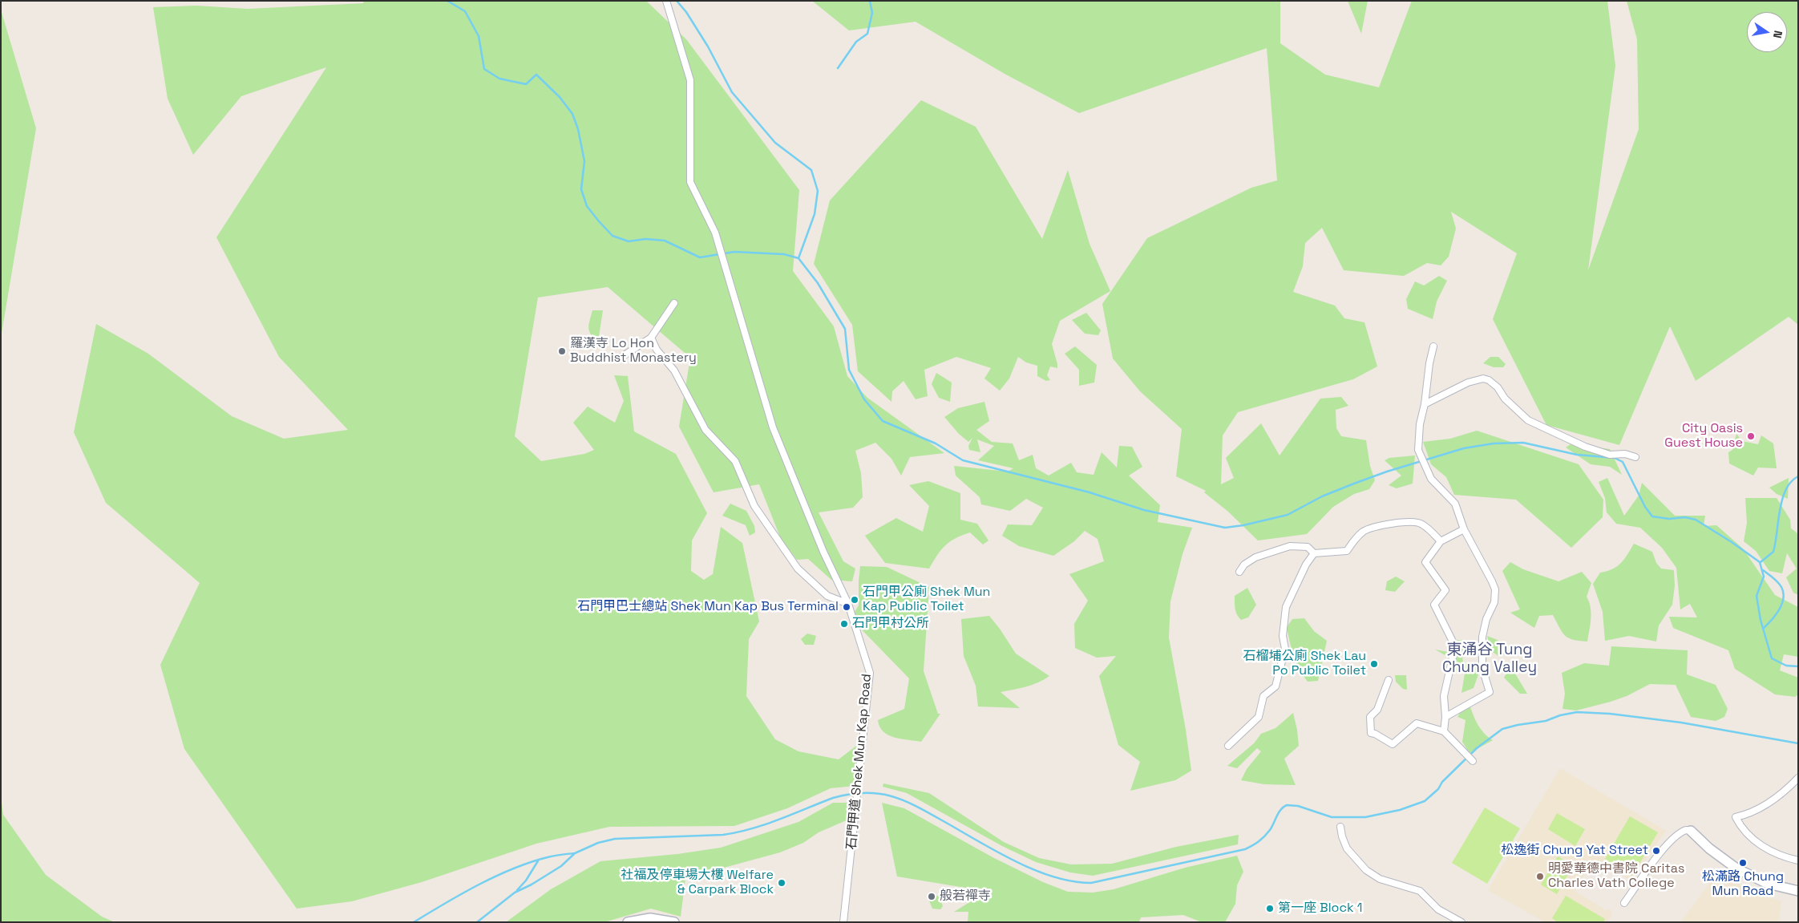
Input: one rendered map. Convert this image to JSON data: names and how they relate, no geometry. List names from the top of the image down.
{
  "streets": {
    "street": ["石門甲道 Shek Mun Kap Road"]
  },
  "districts": ["東涌谷 Tung Chung Valley"],
  "places": [
    "羅漢寺 Lo Hon Buddhist Monastery",
    "City Oasis Guest House",
    "石門甲公廁 Shek Mun Kap Public Toilet",
    "石門甲巴士總站 Shek Mun Kap Bus Terminal",
    "石門甲村公所",
    "石榴埔公廁 Shek Lau Po Public Toilet",
    "松逸街 Chung Yat Street",
    "松滿路 Chung Mun Road",
    "明愛華德中書院 Caritas Charles Vath College",
    "社福及停車場大樓 Welfare & Carpark Block",
    "般若禪寺",
    "第一座 Block 1"
  ],
  "north": "right"
}
